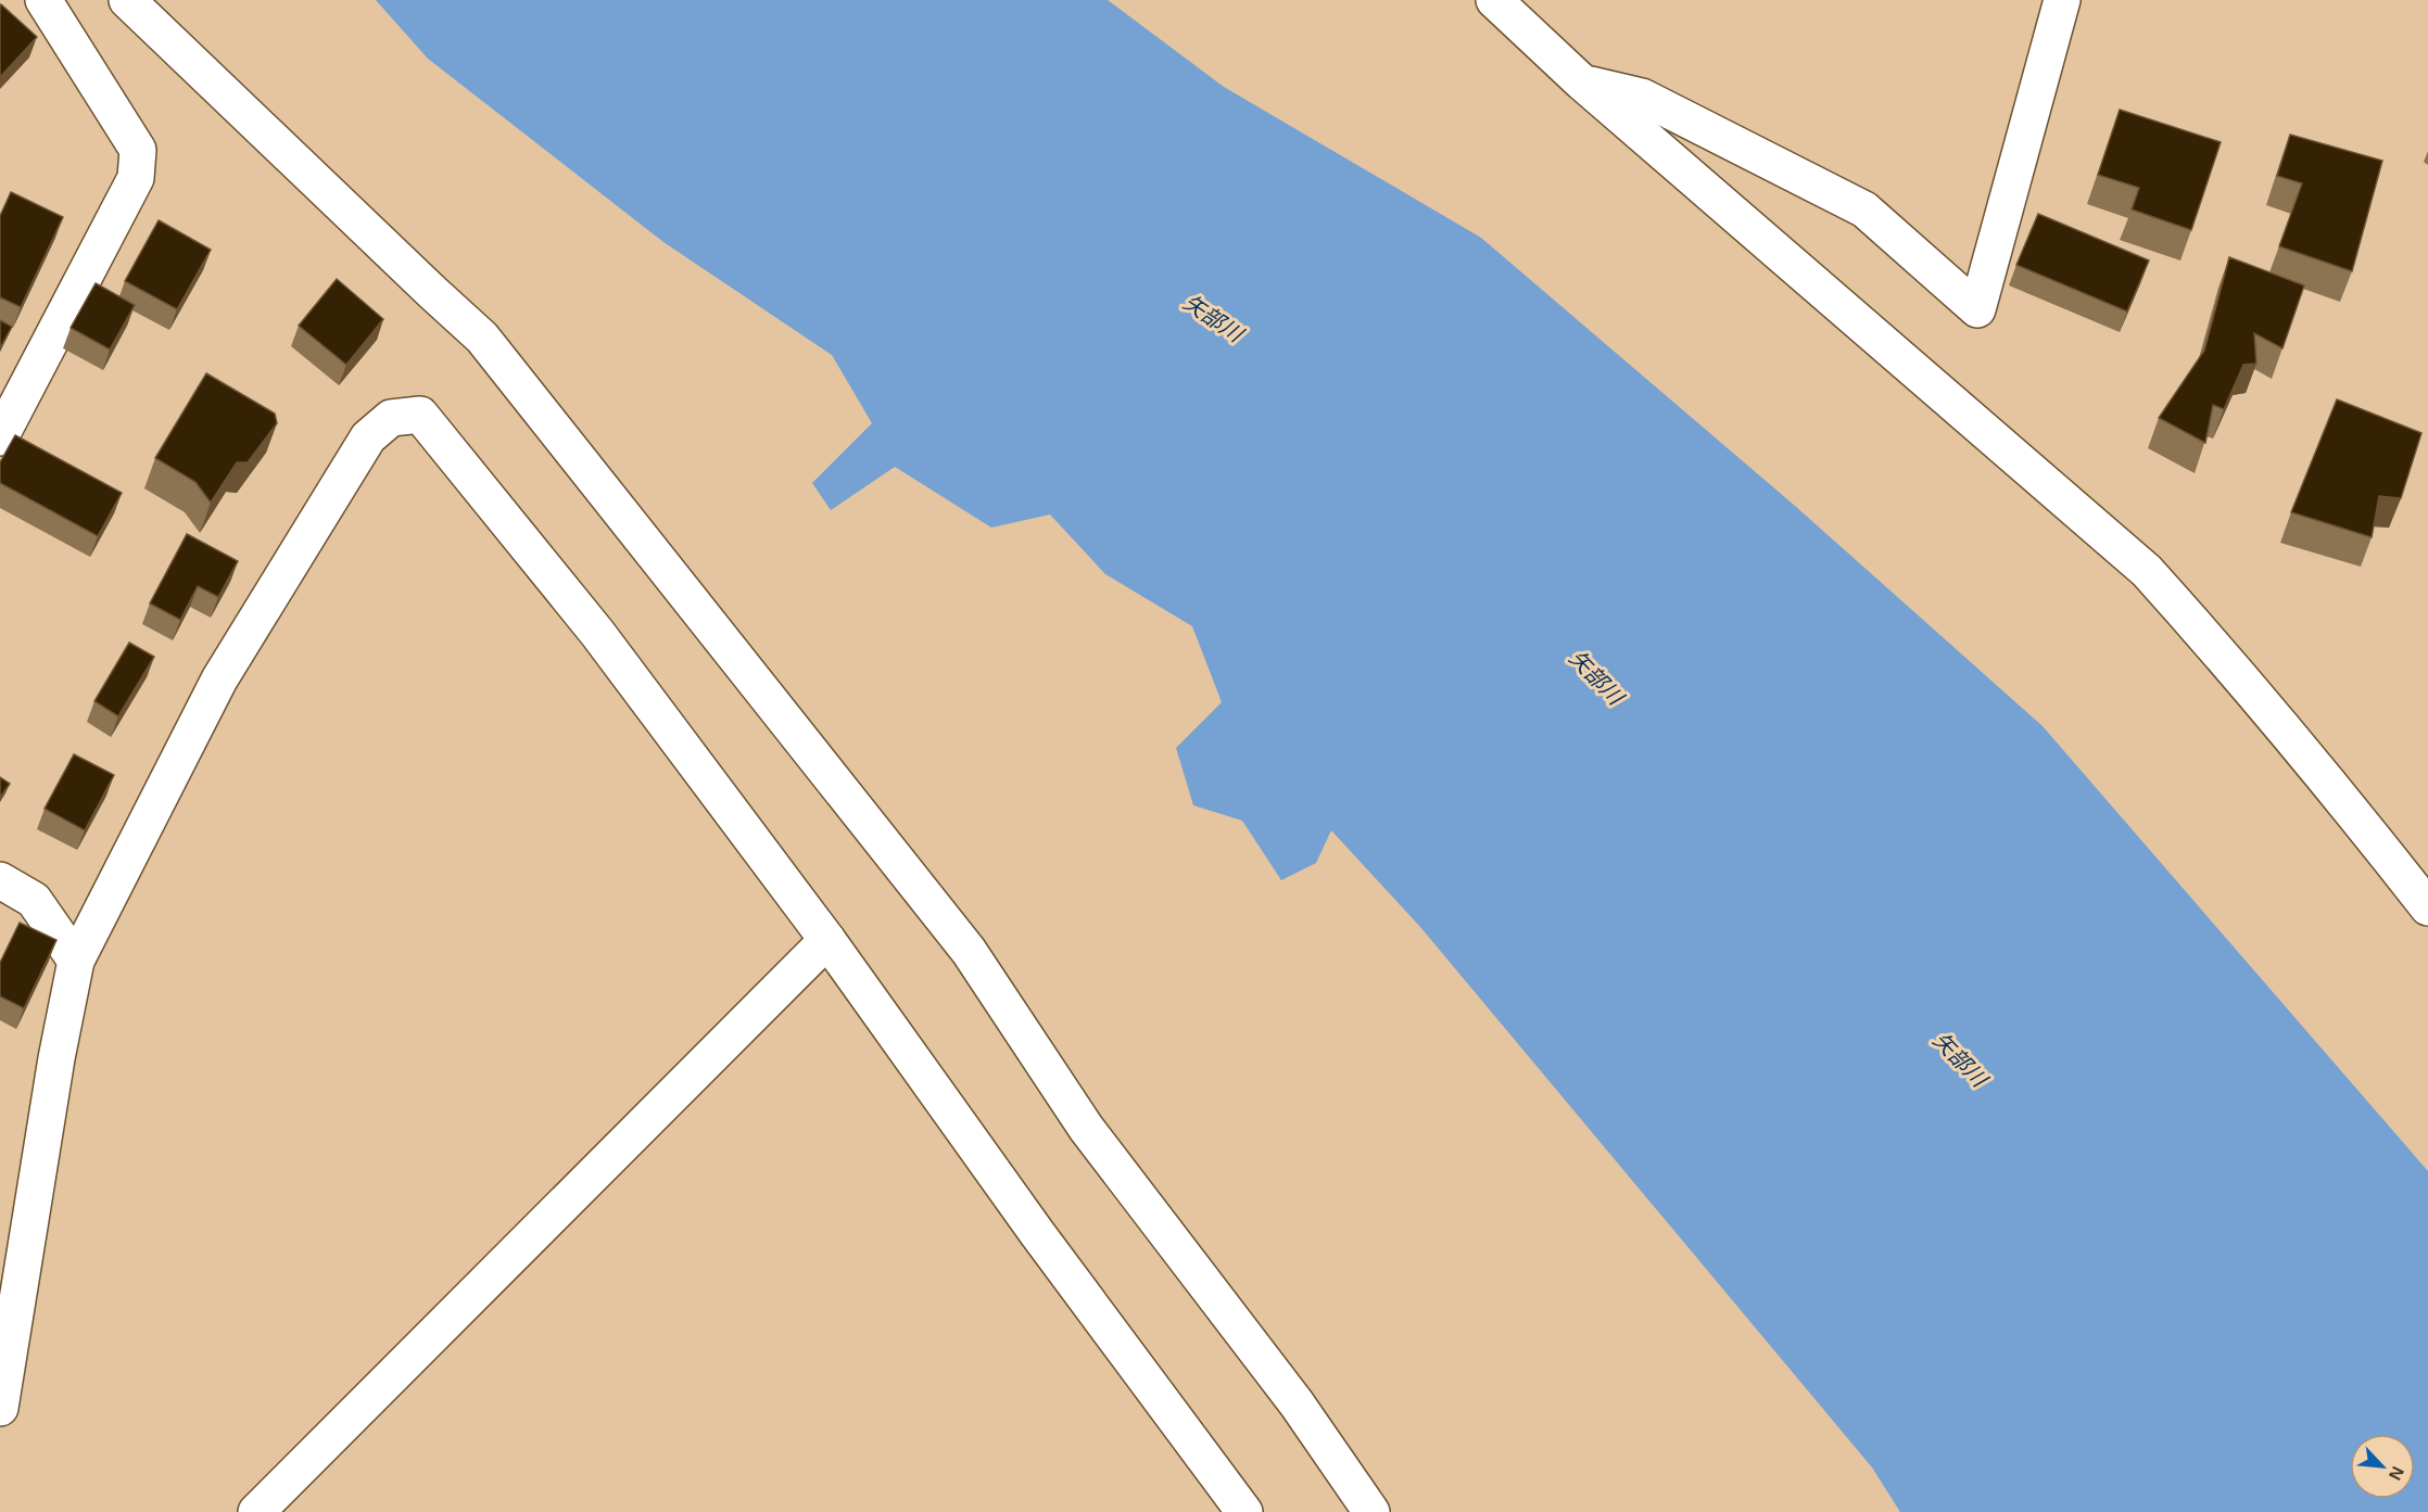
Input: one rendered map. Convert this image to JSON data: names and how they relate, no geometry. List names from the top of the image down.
{
  "water": ["矢部川"],
  "north": "bottom right"
}
